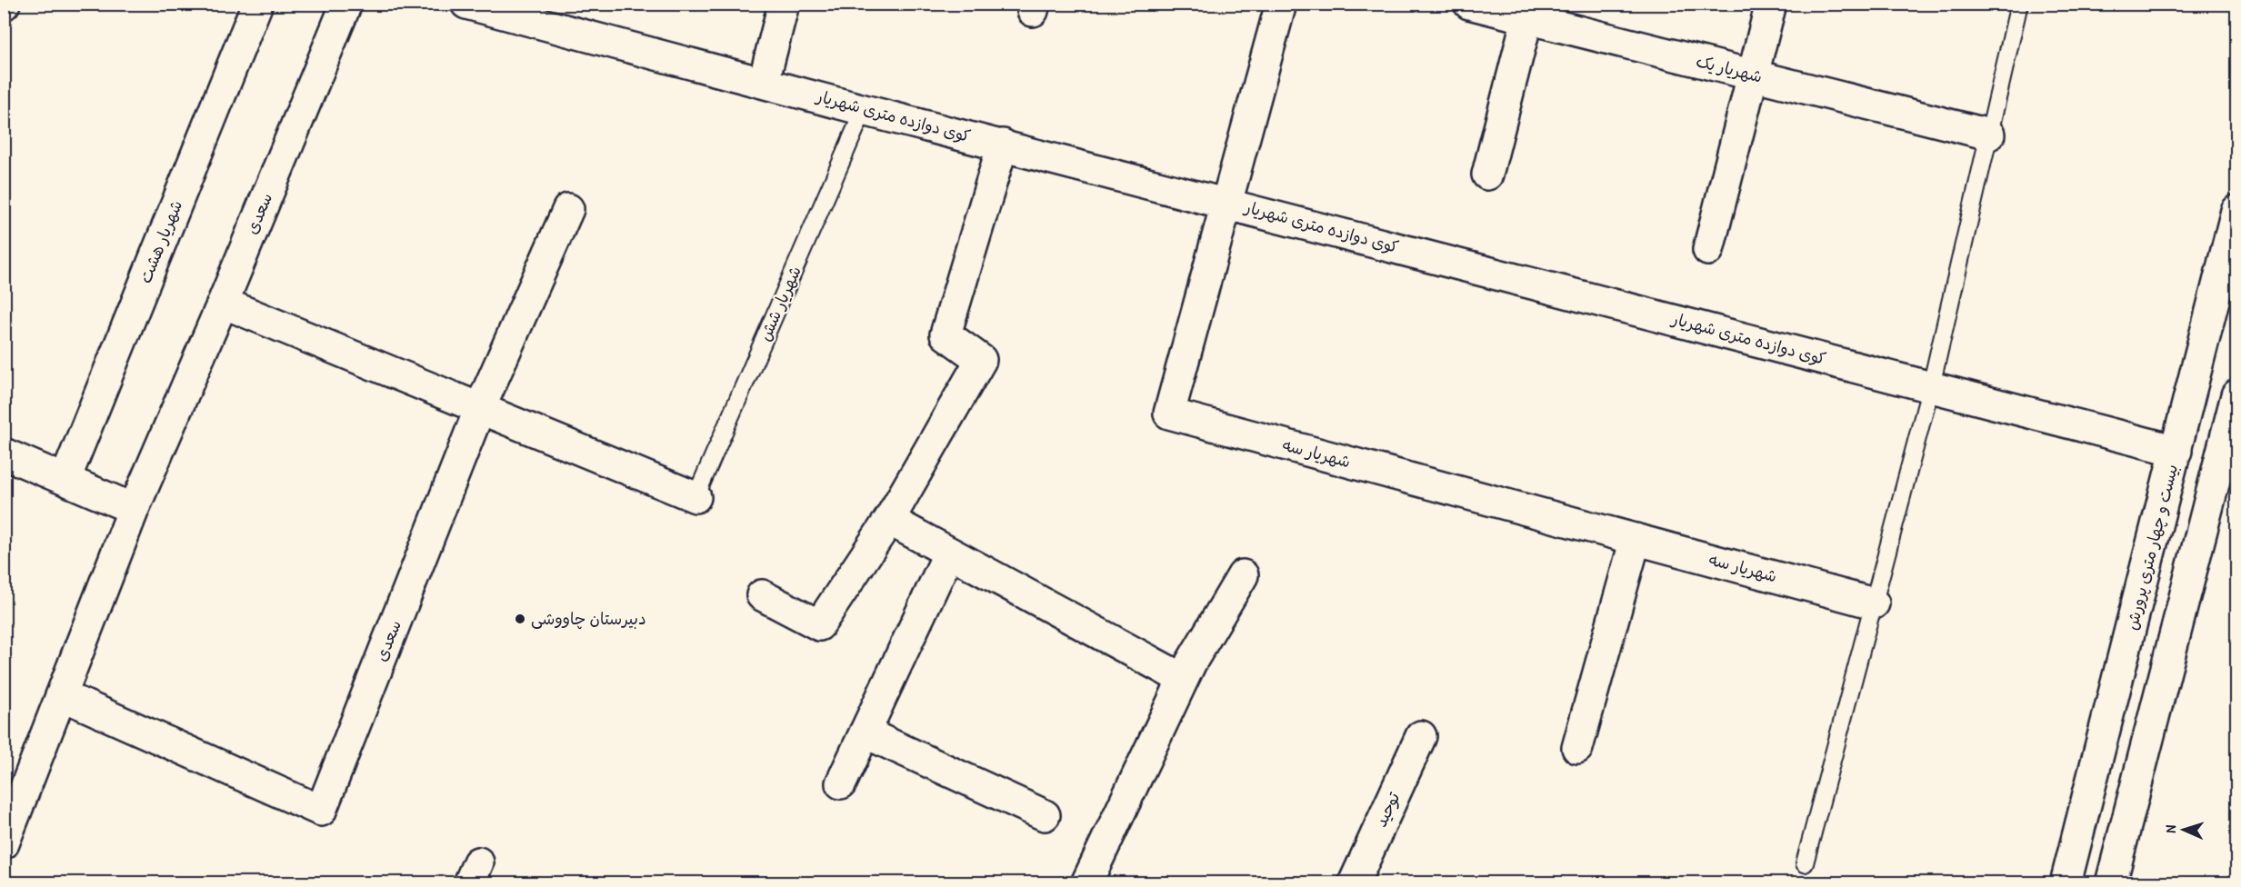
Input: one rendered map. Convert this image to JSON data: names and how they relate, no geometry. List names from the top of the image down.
{
  "streets": {
    "street": [
      "شهریار یک",
      "کوی دوازده متری شهریار",
      "سعدی",
      "شهریار هشت",
      "شهریار سه",
      "بیست و چهار متری پرورش",
      "توحید"
    ],
    "lane": ["شهریار شش"]
  },
  "crossings": [
    ["کوی دوازده متری شهریار", "شهریار شش"],
    ["کوی دوازده متری شهریار", "شهریار سه"],
    ["کوی دوازده متری شهریار", "بیست و چهار متری پرورش"]
  ],
  "places": ["دبیرستان چاووشی"],
  "north": "left"
}
